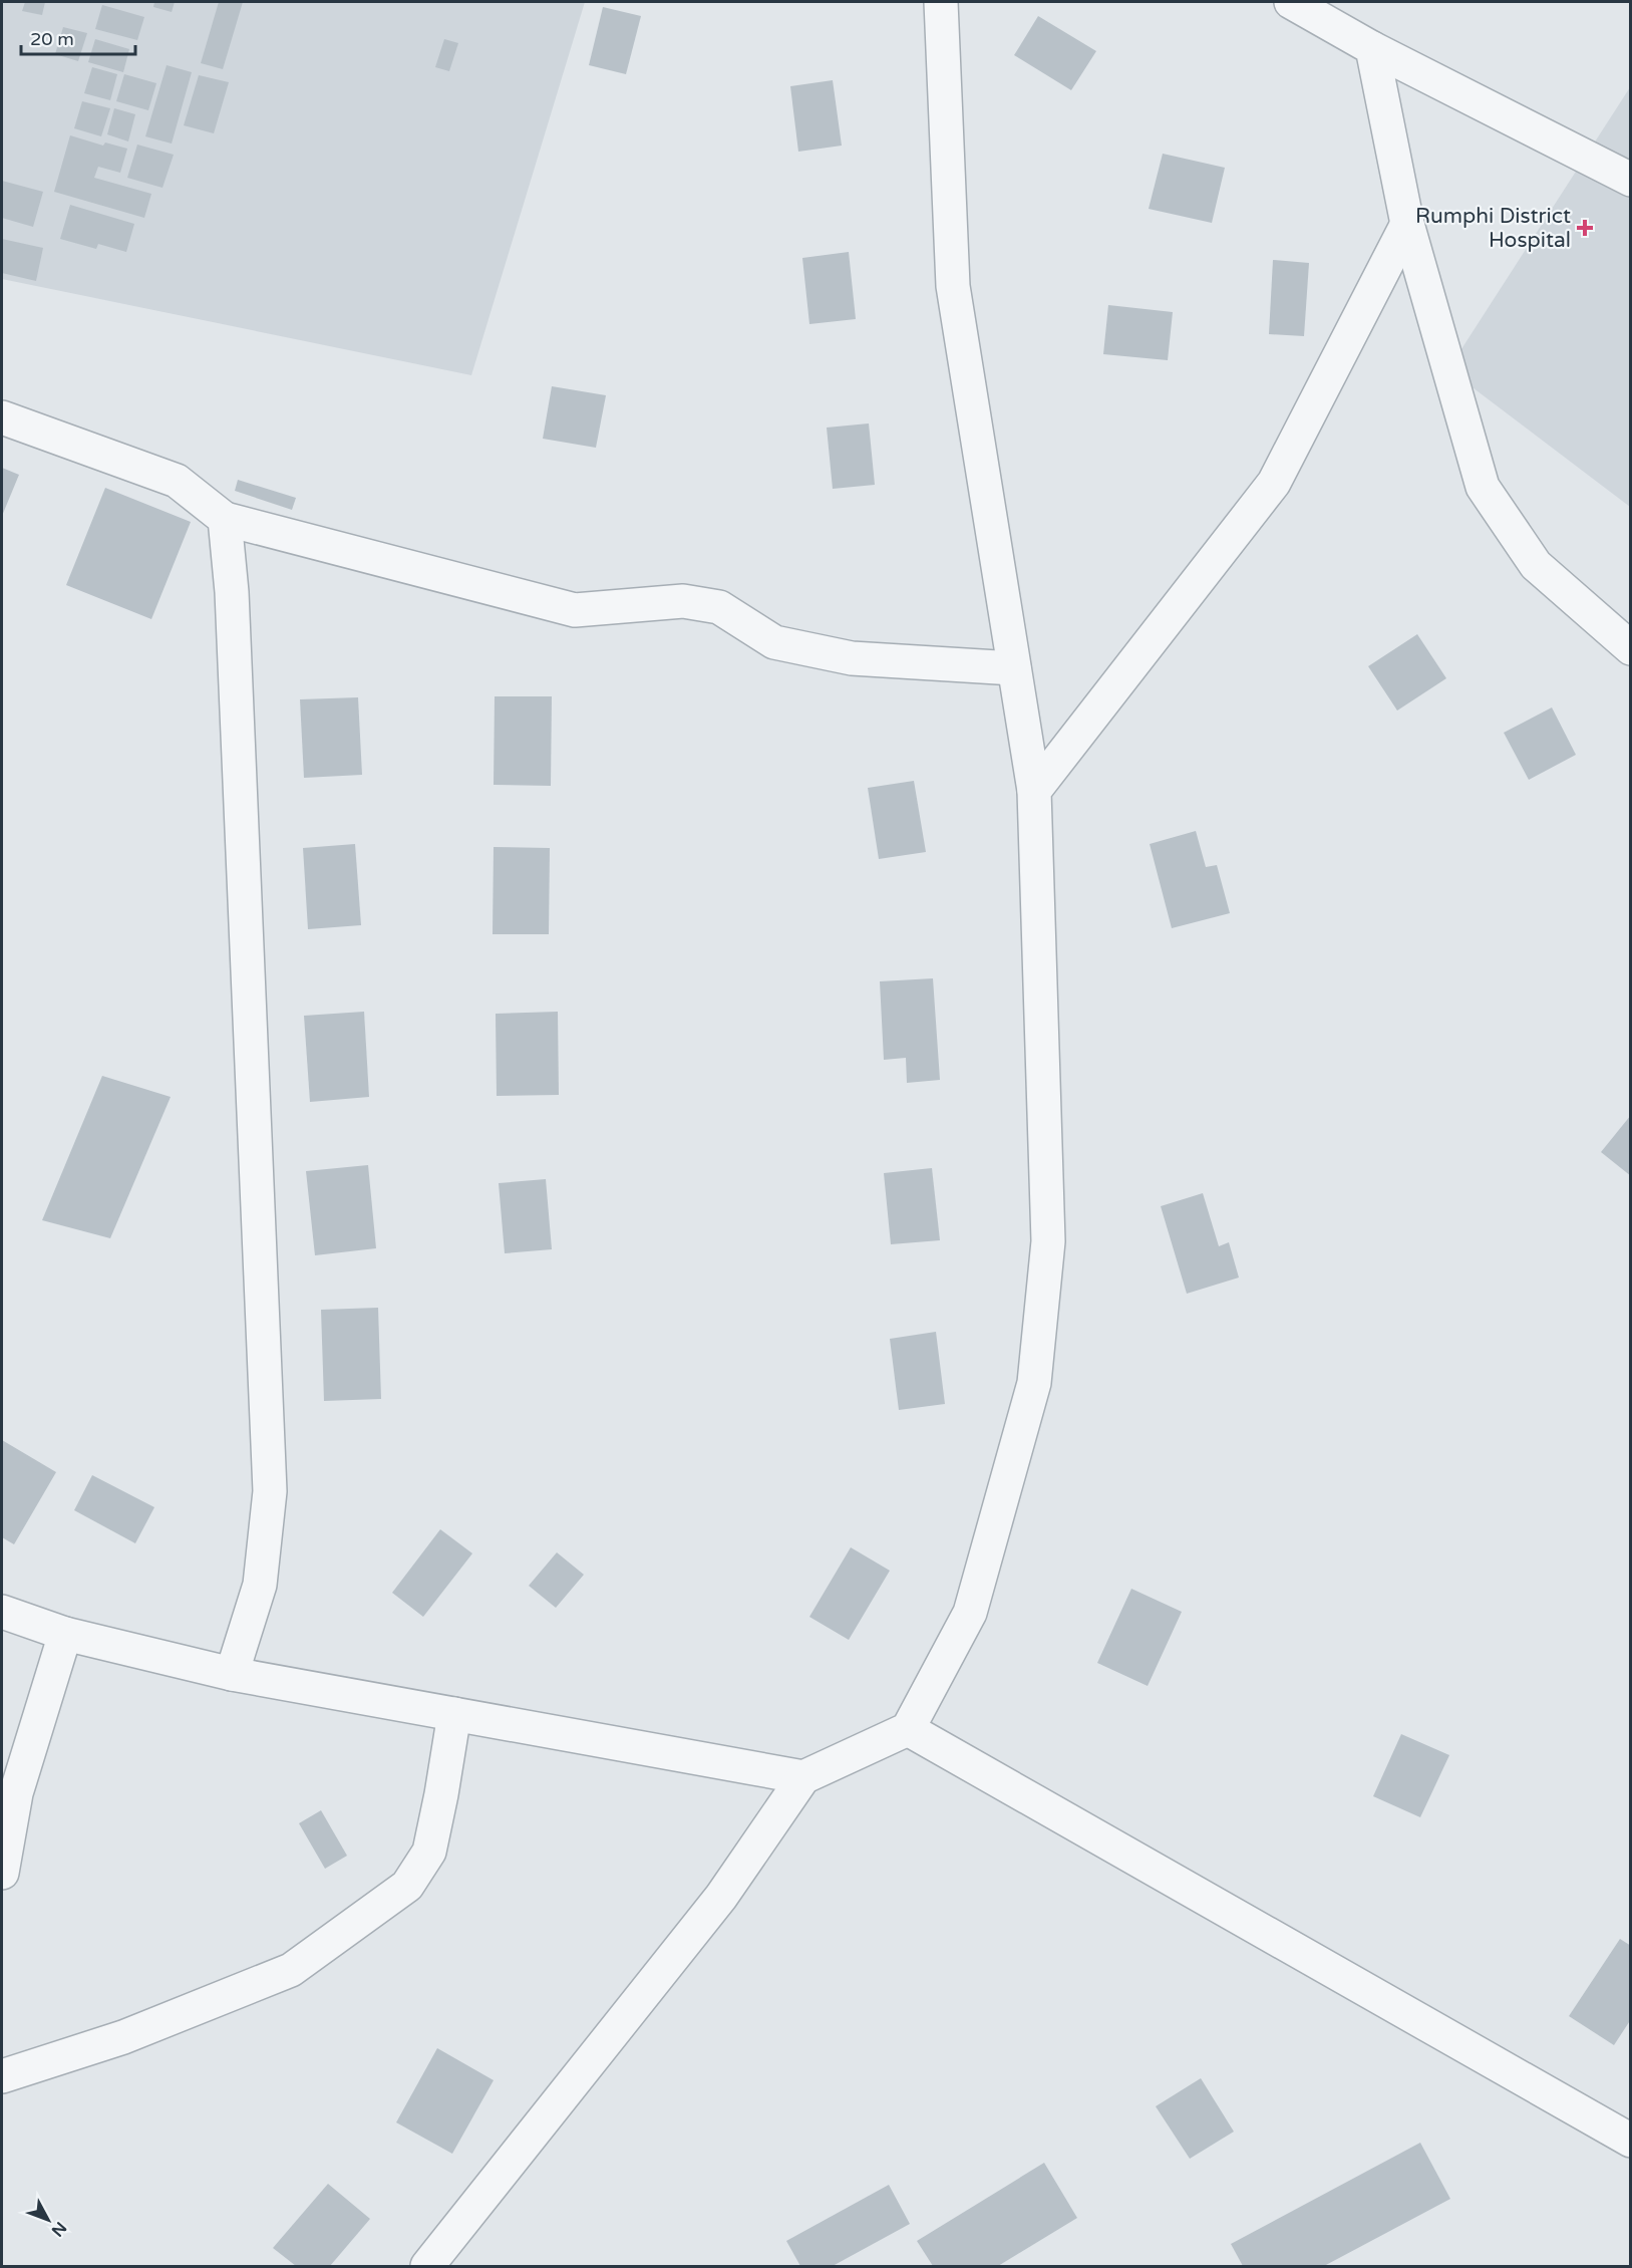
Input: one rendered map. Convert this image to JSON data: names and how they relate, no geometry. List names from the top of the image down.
{
  "places": {
    "health": ["Rumphi District Hospital"]
  },
  "scale_bar": "20 m",
  "north": "bottom right"
}
